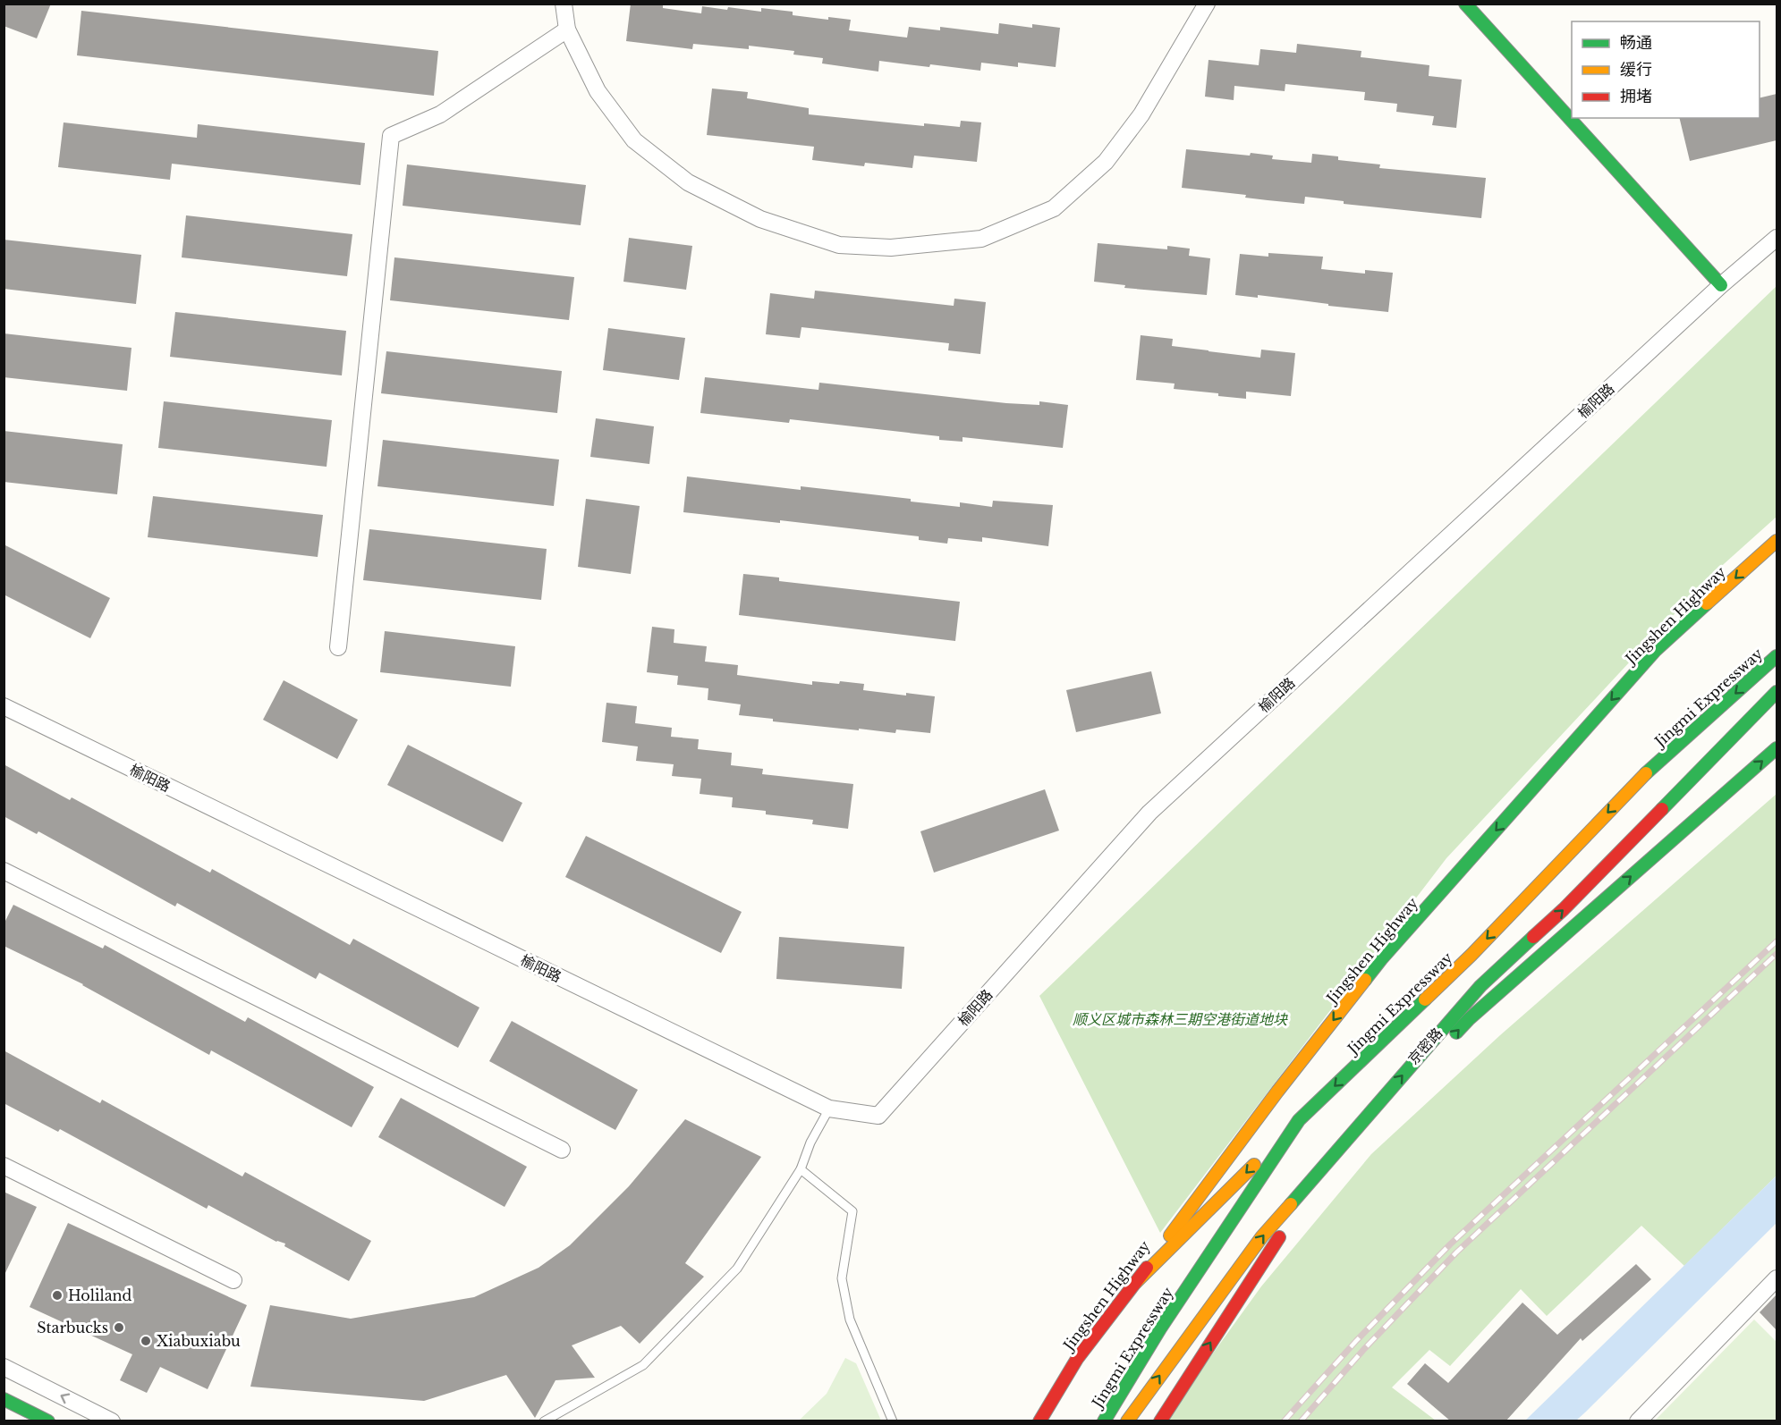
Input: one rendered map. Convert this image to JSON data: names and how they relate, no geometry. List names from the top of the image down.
{
  "streets": {
    "main road": ["Jingshen Highway", "Jingmi Expressway", "京密路"],
    "street": ["榆阳路"]
  },
  "parks": ["顺义区城市森林三期空港街道地块"],
  "places": ["Holiland", "Starbucks", "Xiabuxiabu"],
  "legend": ["畅通", "缓行", "拥堵"]
}
